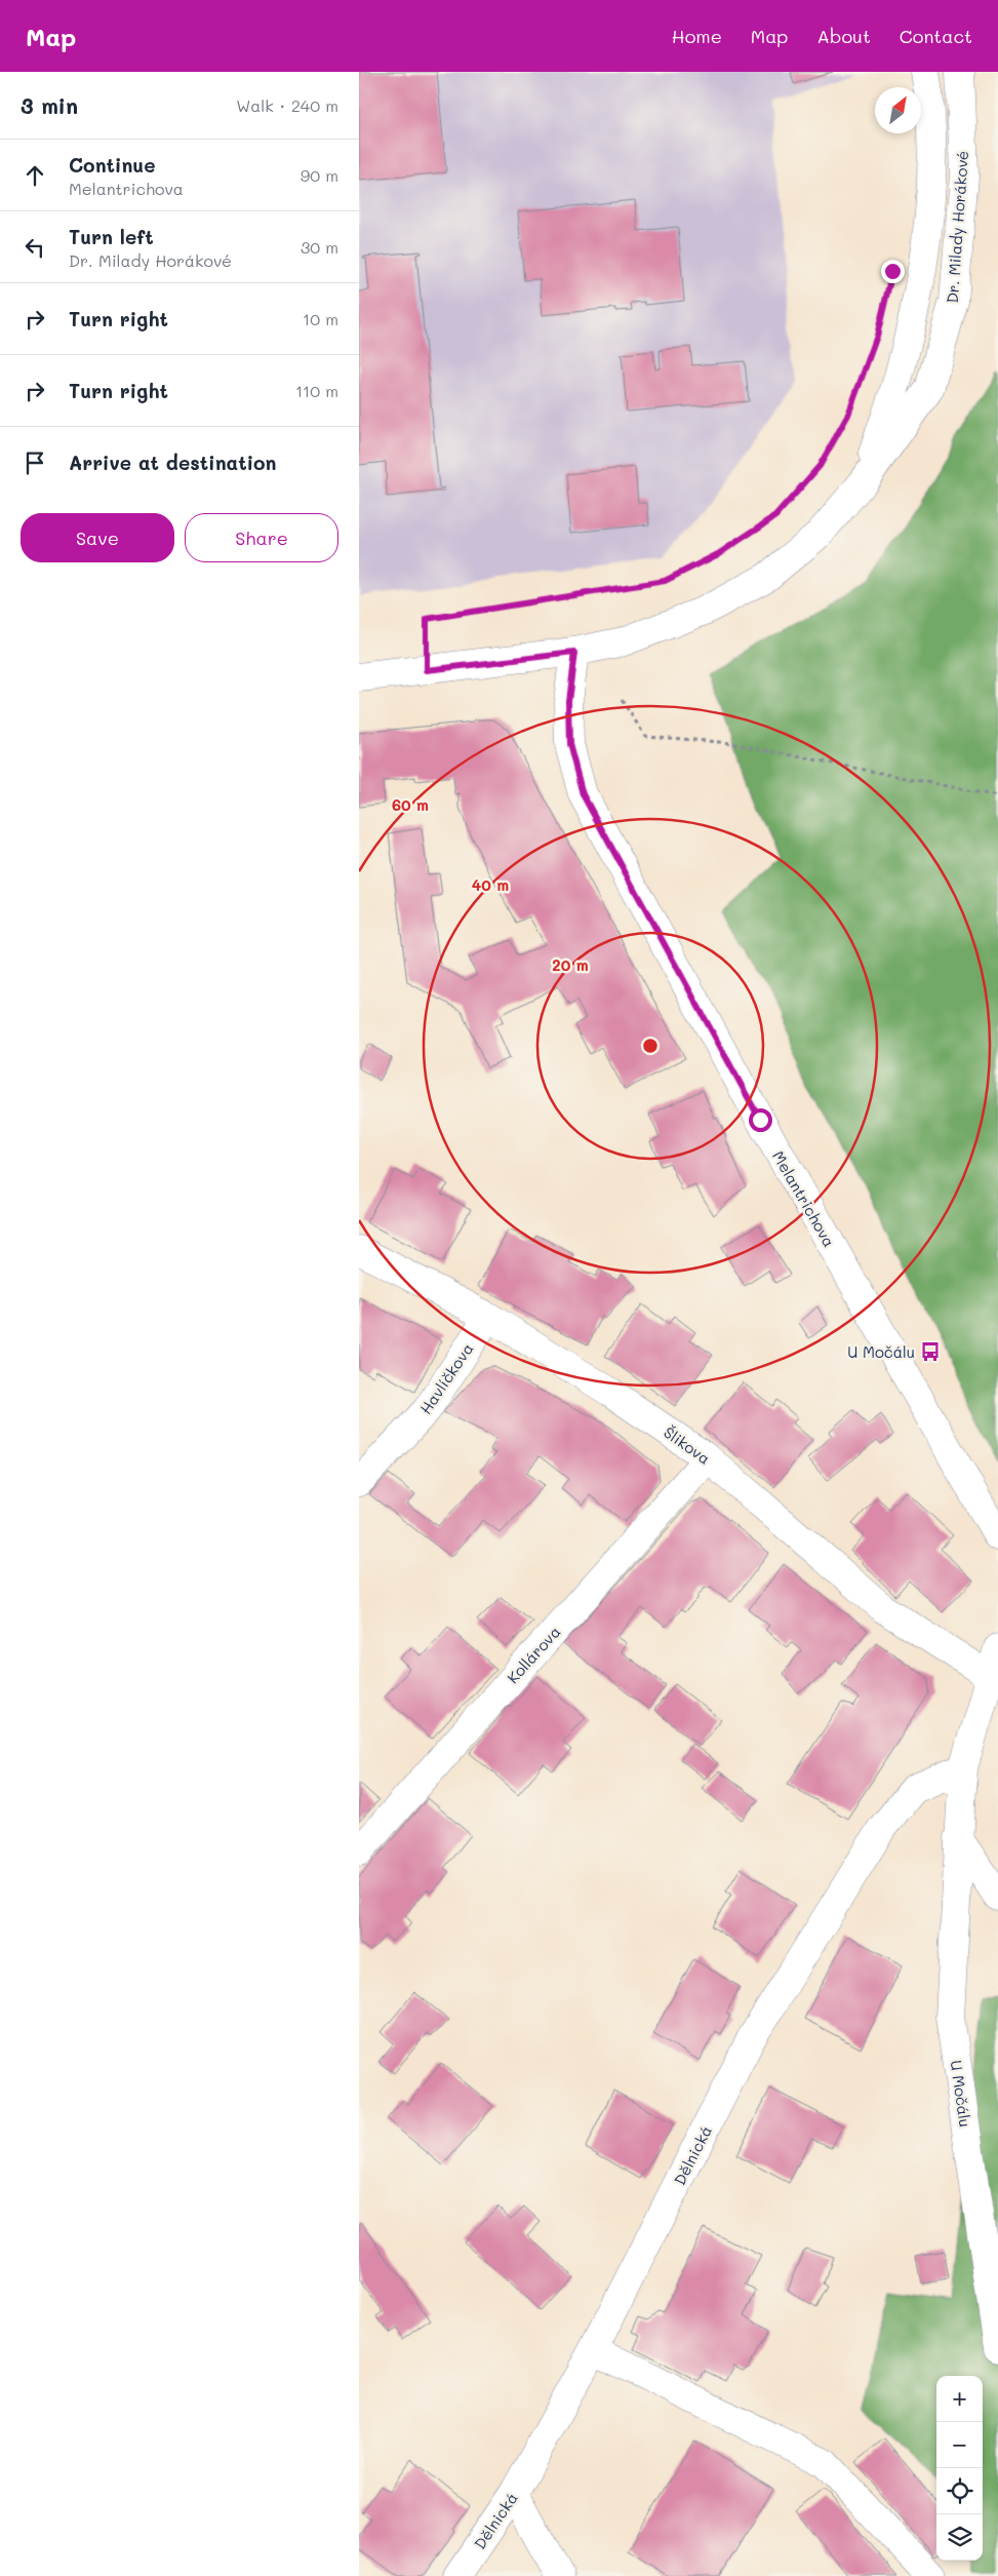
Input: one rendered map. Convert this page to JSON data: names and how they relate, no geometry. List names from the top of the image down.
{
  "streets": {
    "street": [
      "Dr. Milady Horákové",
      "Melantrichova",
      "Havlíčkova",
      "Šlikova",
      "Kollárova",
      "U Močálu",
      "Dělnická"
    ]
  },
  "crossings": [
    ["Dr. Milady Horákové", "Melantrichova"],
    ["Havlíčkova", "Šlikova"],
    ["Šlikova", "Kollárova"]
  ],
  "places": {
    "bus stop": ["U Močálu"]
  },
  "north": "top right",
  "page": {
    "header": "Map",
    "nav": [
      "Home",
      "Map",
      "About",
      "Contact"
    ],
    "heading": ["3 min", "Walk · 240 m"],
    "list": [
      ["Continue", "Melantrichova", "90 m"],
      ["Turn left", "Dr. Milady Horákové", "30 m"],
      ["Turn right", "10 m"],
      ["Turn right", "110 m"],
      "Arrive at destination"
    ],
    "buttons": ["Save", "Share"],
    "map_buttons": ["+", "−"]
  },
  "rings": ["60 m", "40 m", "20 m"]
}
